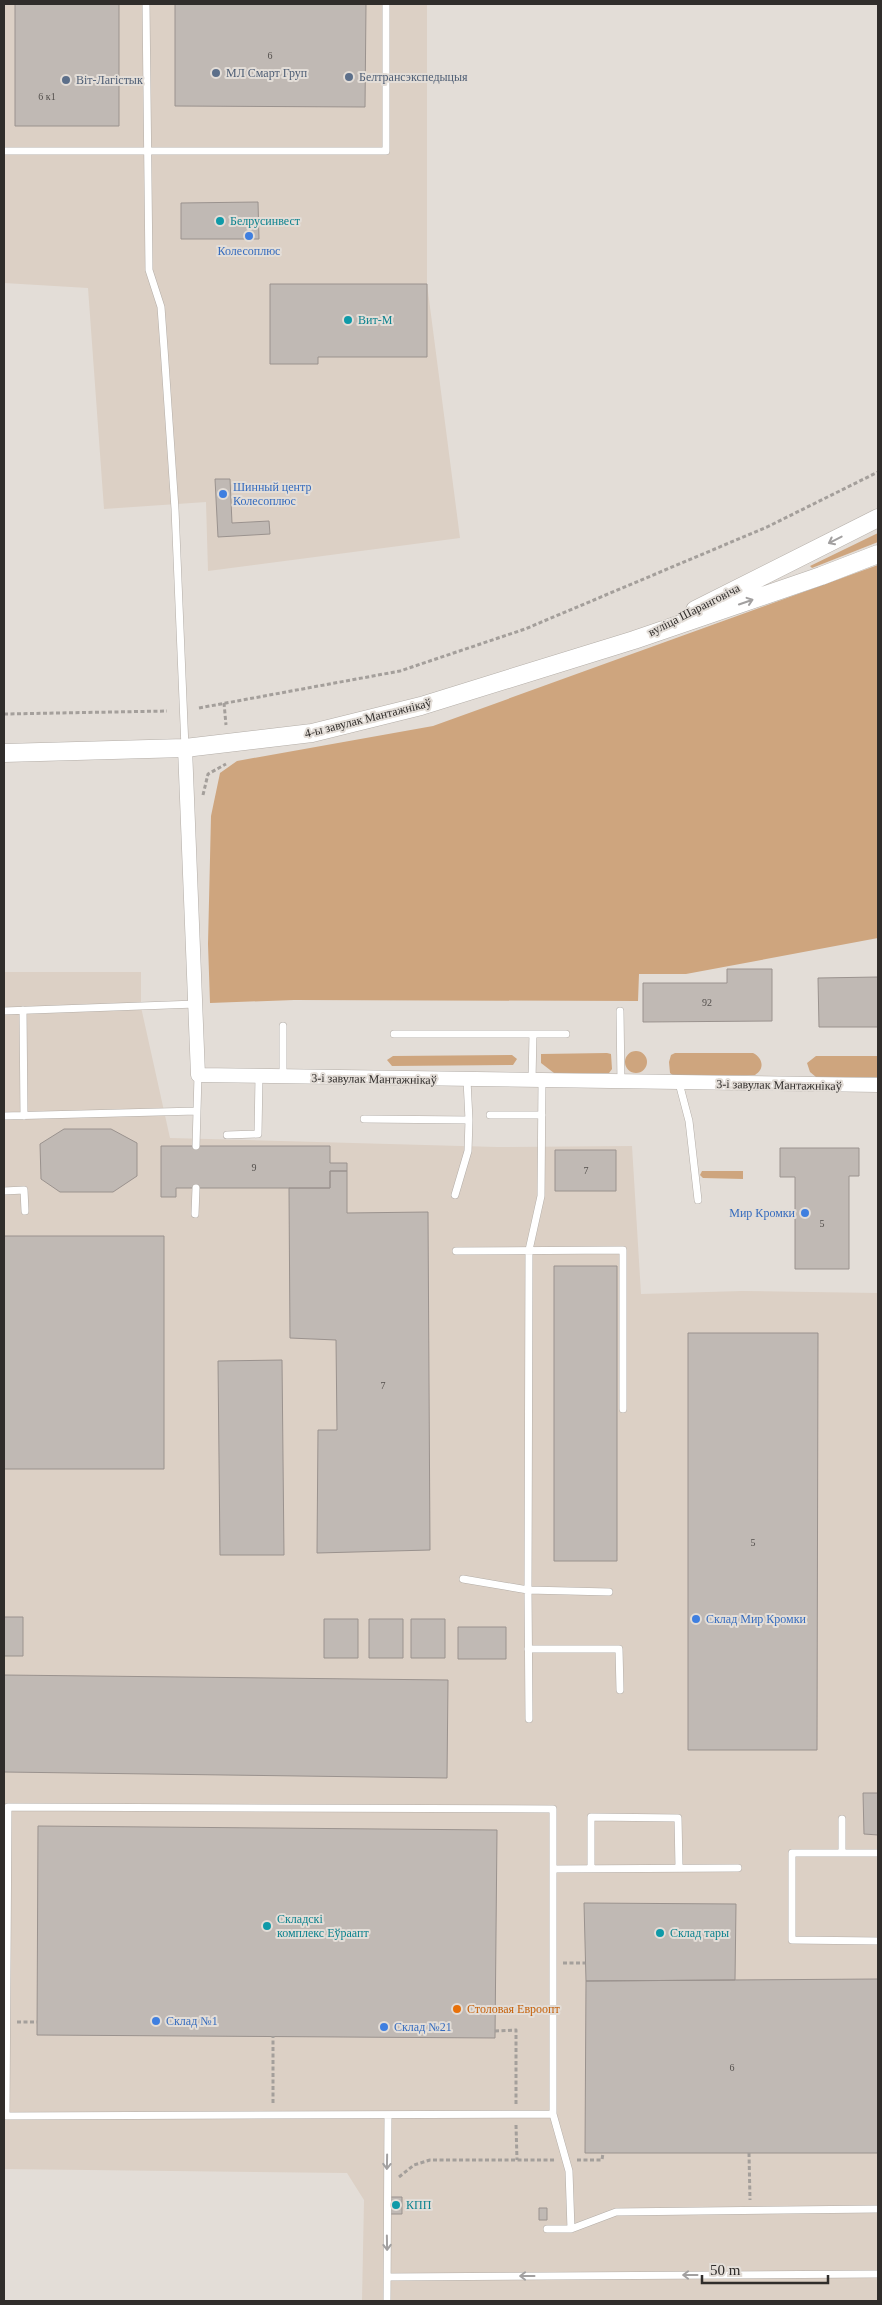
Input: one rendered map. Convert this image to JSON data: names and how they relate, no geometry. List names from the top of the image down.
{
  "streets": {
    "street": ["вуліца Шаранговіча", "4-ы завулак Мантажнікаў", "3-і завулак Мантажнікаў"]
  },
  "crossings": [
    ["вуліца Шаранговіча", "4-ы завулак Мантажнікаў"]
  ],
  "places": [
    "МЛ Смарт Груп",
    "Белтрансэкспедыцыя",
    "Віт-Лагістык",
    "Белрусинвест",
    "Колесоплюс",
    "Вит-М",
    "Шинный центр Колесоплюс",
    "Мир Кромки",
    "Склад Мир Кромки",
    "Складскі комплекс Еўраапт",
    "Склад тары",
    "Столовая Евроопт",
    "Склад №1",
    "Склад №21",
    "КПП"
  ],
  "house_numbers": [
    "6",
    "6 к1",
    "92",
    "9",
    "7",
    "5",
    "7",
    "5",
    "6"
  ],
  "scale_bar": "50 m"
}
